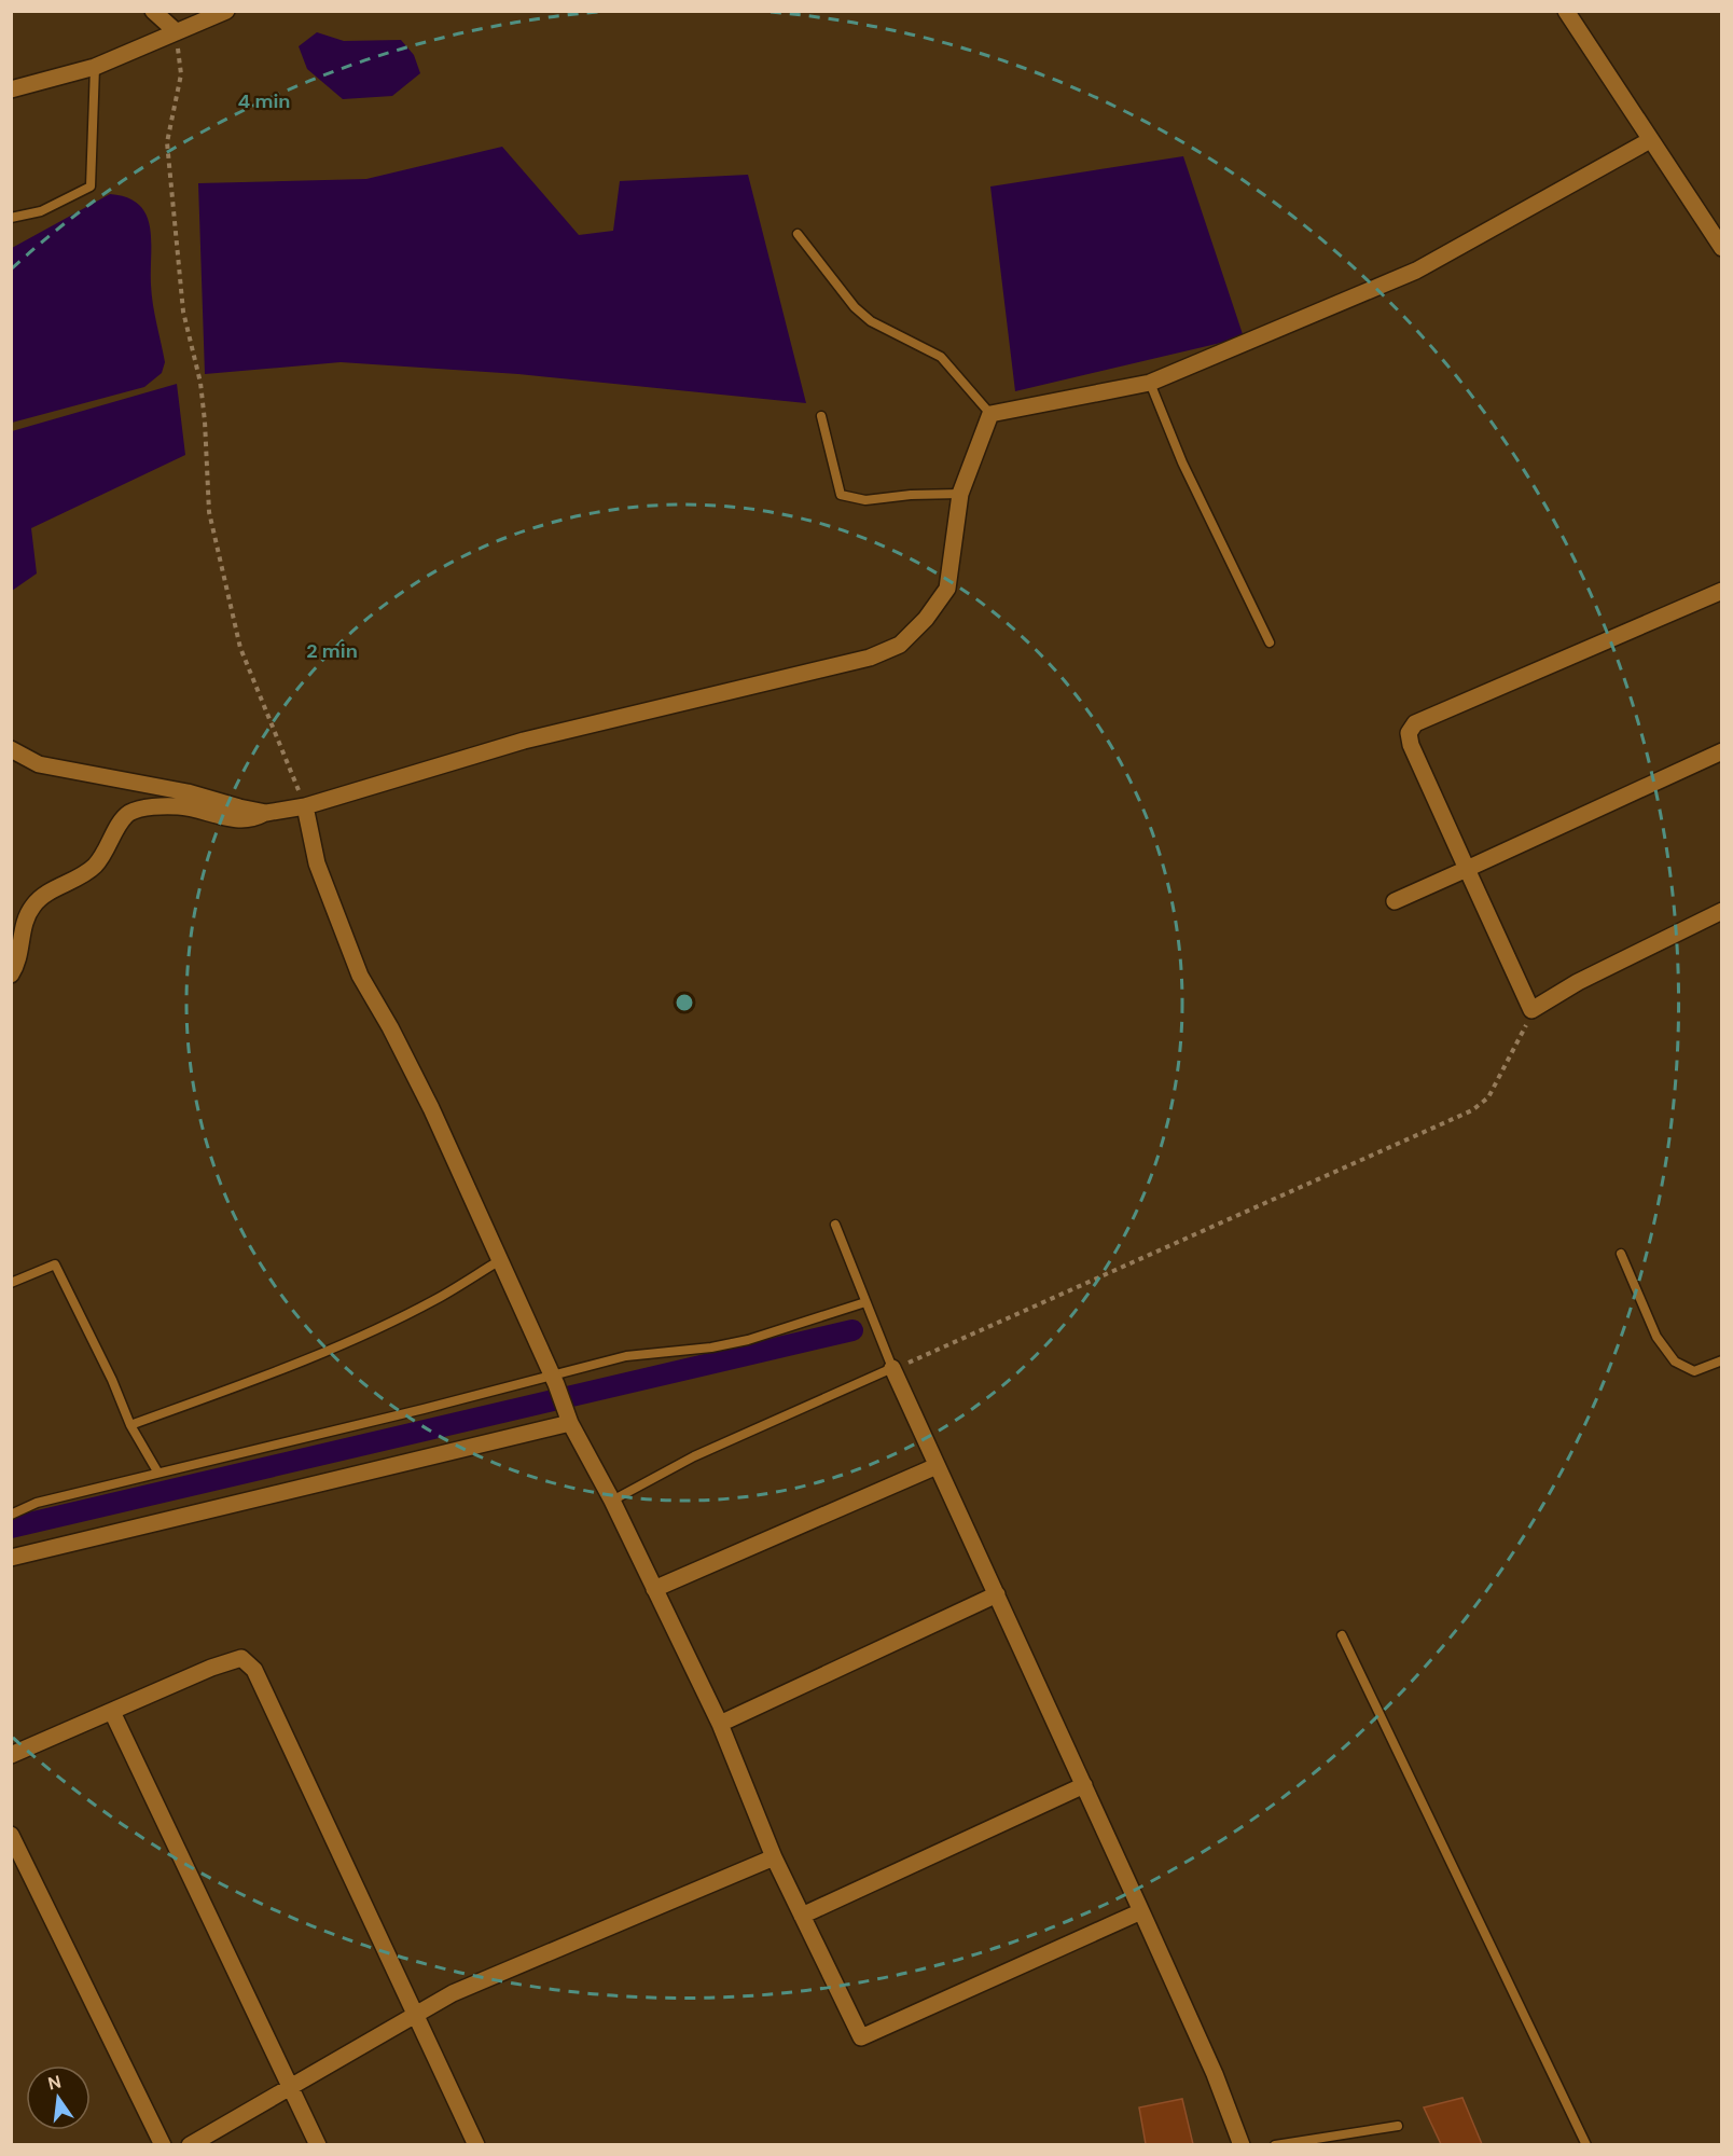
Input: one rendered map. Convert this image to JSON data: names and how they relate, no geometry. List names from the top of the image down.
{
  "north": "top",
  "rings": ["4 min", "2 min"]
}
